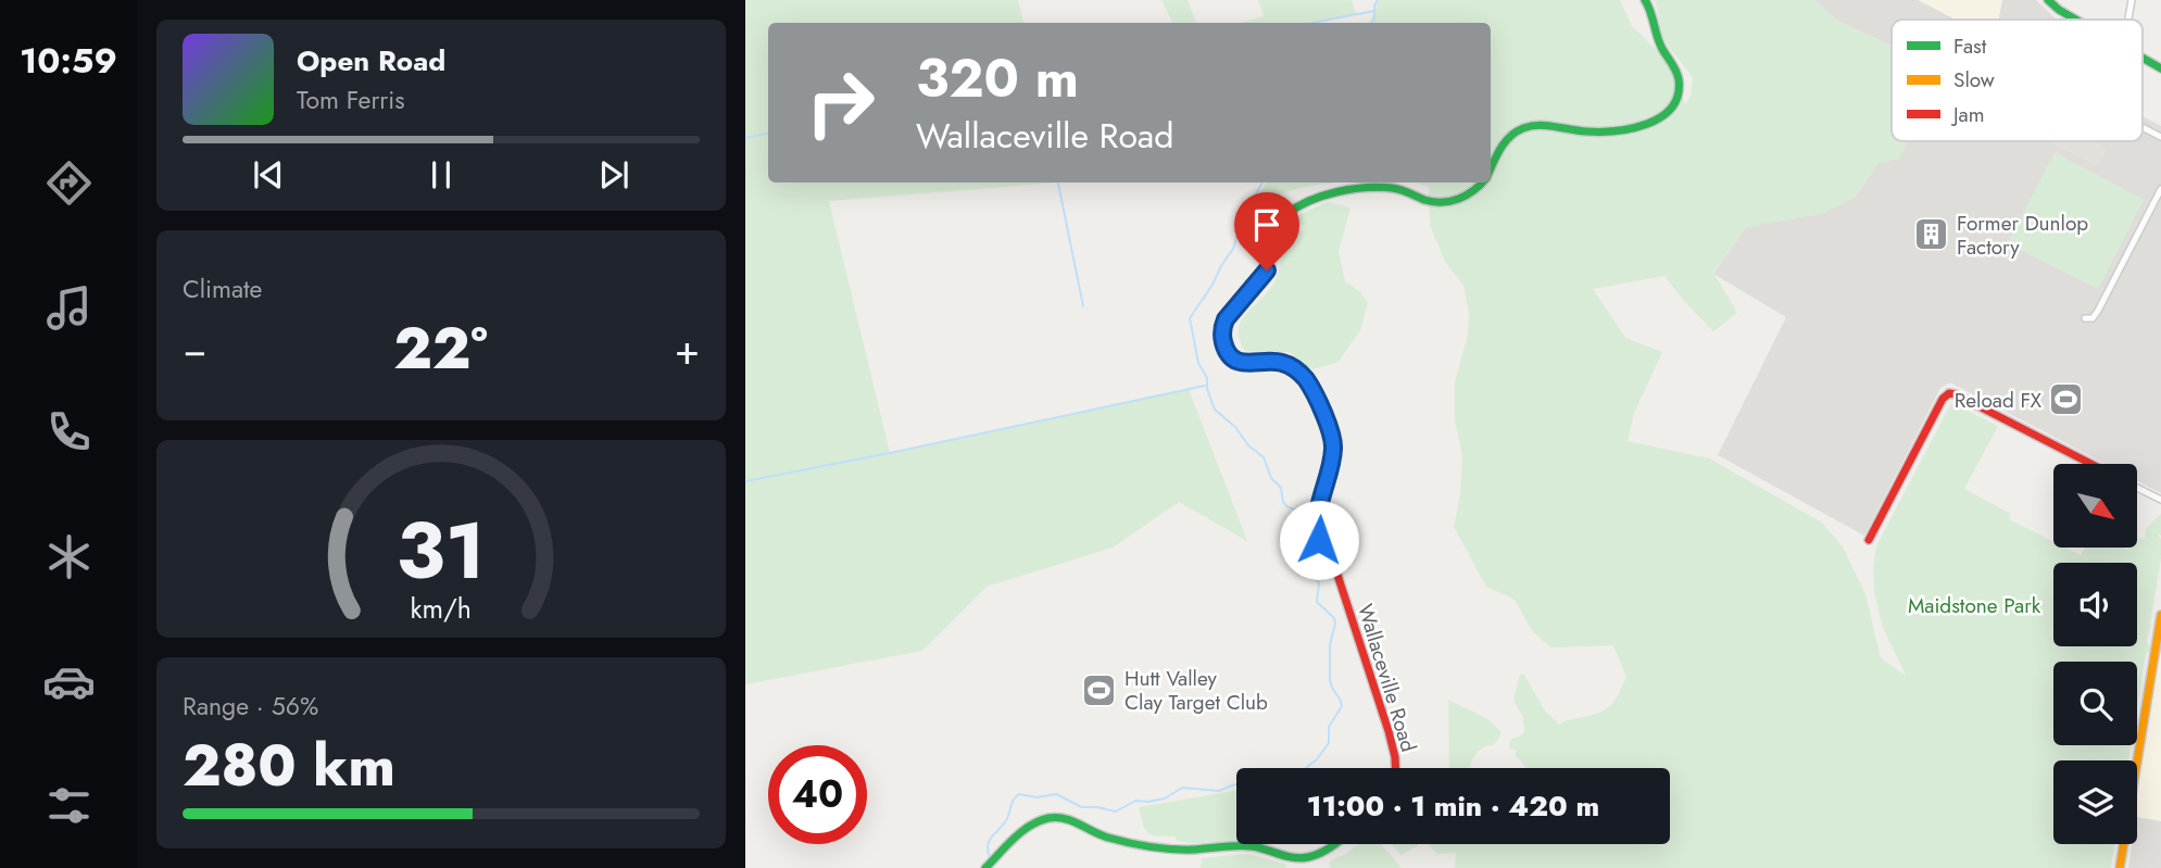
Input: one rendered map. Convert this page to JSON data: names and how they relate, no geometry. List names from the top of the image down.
{
  "streets": {
    "street": ["Wallaceville Road"]
  },
  "parks": ["Maidstone Park"],
  "places": {
    "building": ["Former Dunlop Factory"],
    "sports": ["Reload FX", "Hutt Valley Clay Target Club"]
  },
  "legend": ["Fast", "Slow", "Jam"],
  "north": "bottom right",
  "page": {
    "tabs": "10:59",
    "turn": ["320 m", "Wallaceville Road"],
    "song": ["Open Road", "Tom Ferris"],
    "tile": [
      "Climate",
      ["Range · 56%", "280 km"]
    ],
    "heat": ["−", "22°", "+"],
    "limit": "40",
    "trip": "11:00 · 1 min · 420 m",
    "gauge": ["31", "km/h"]
  }
}
